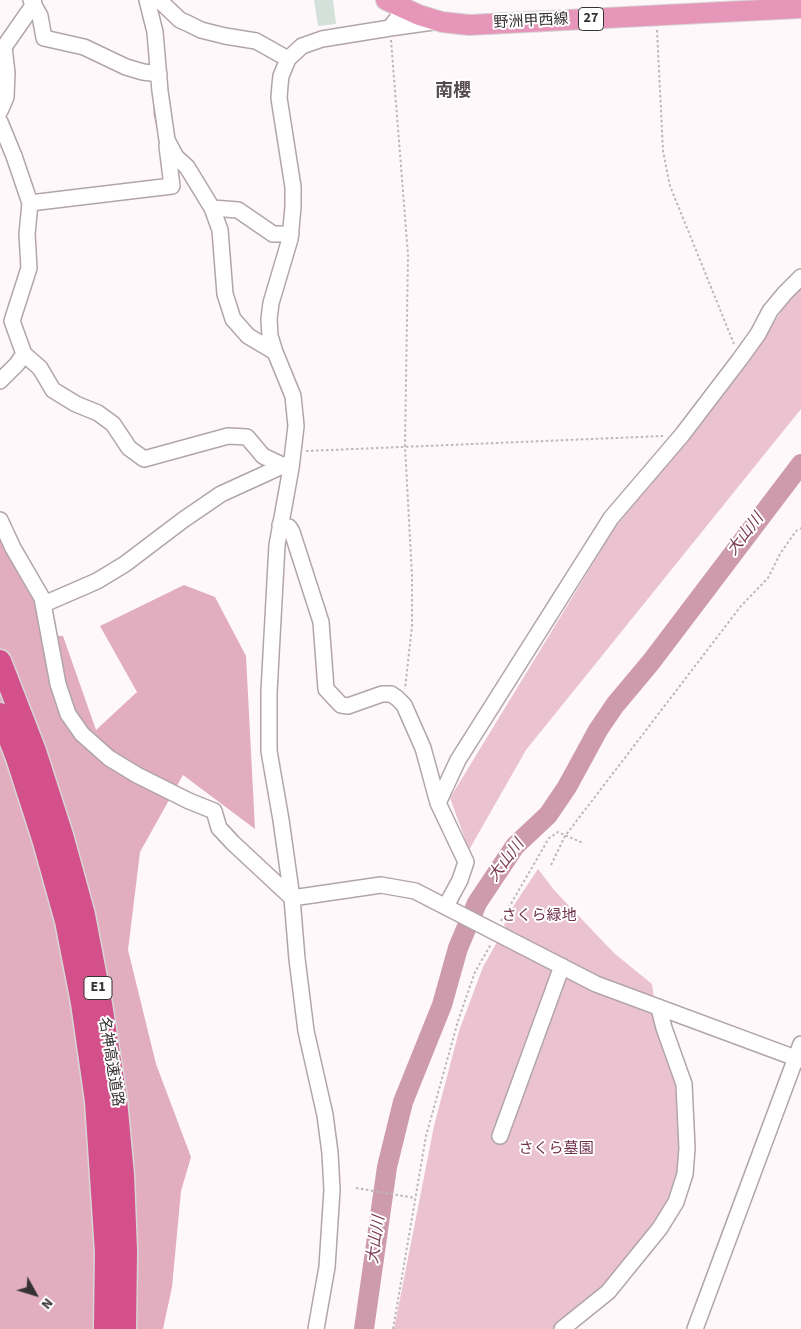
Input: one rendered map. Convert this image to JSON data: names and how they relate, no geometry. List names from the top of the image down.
{
  "streets": {
    "highway": ["E1", "名神高速道路"],
    "main road": ["27", "野洲甲西線"]
  },
  "districts": ["南櫻"],
  "water": ["大山川"],
  "parks": ["さくら緑地", "さくら墓園"],
  "north": "bottom right"
}
